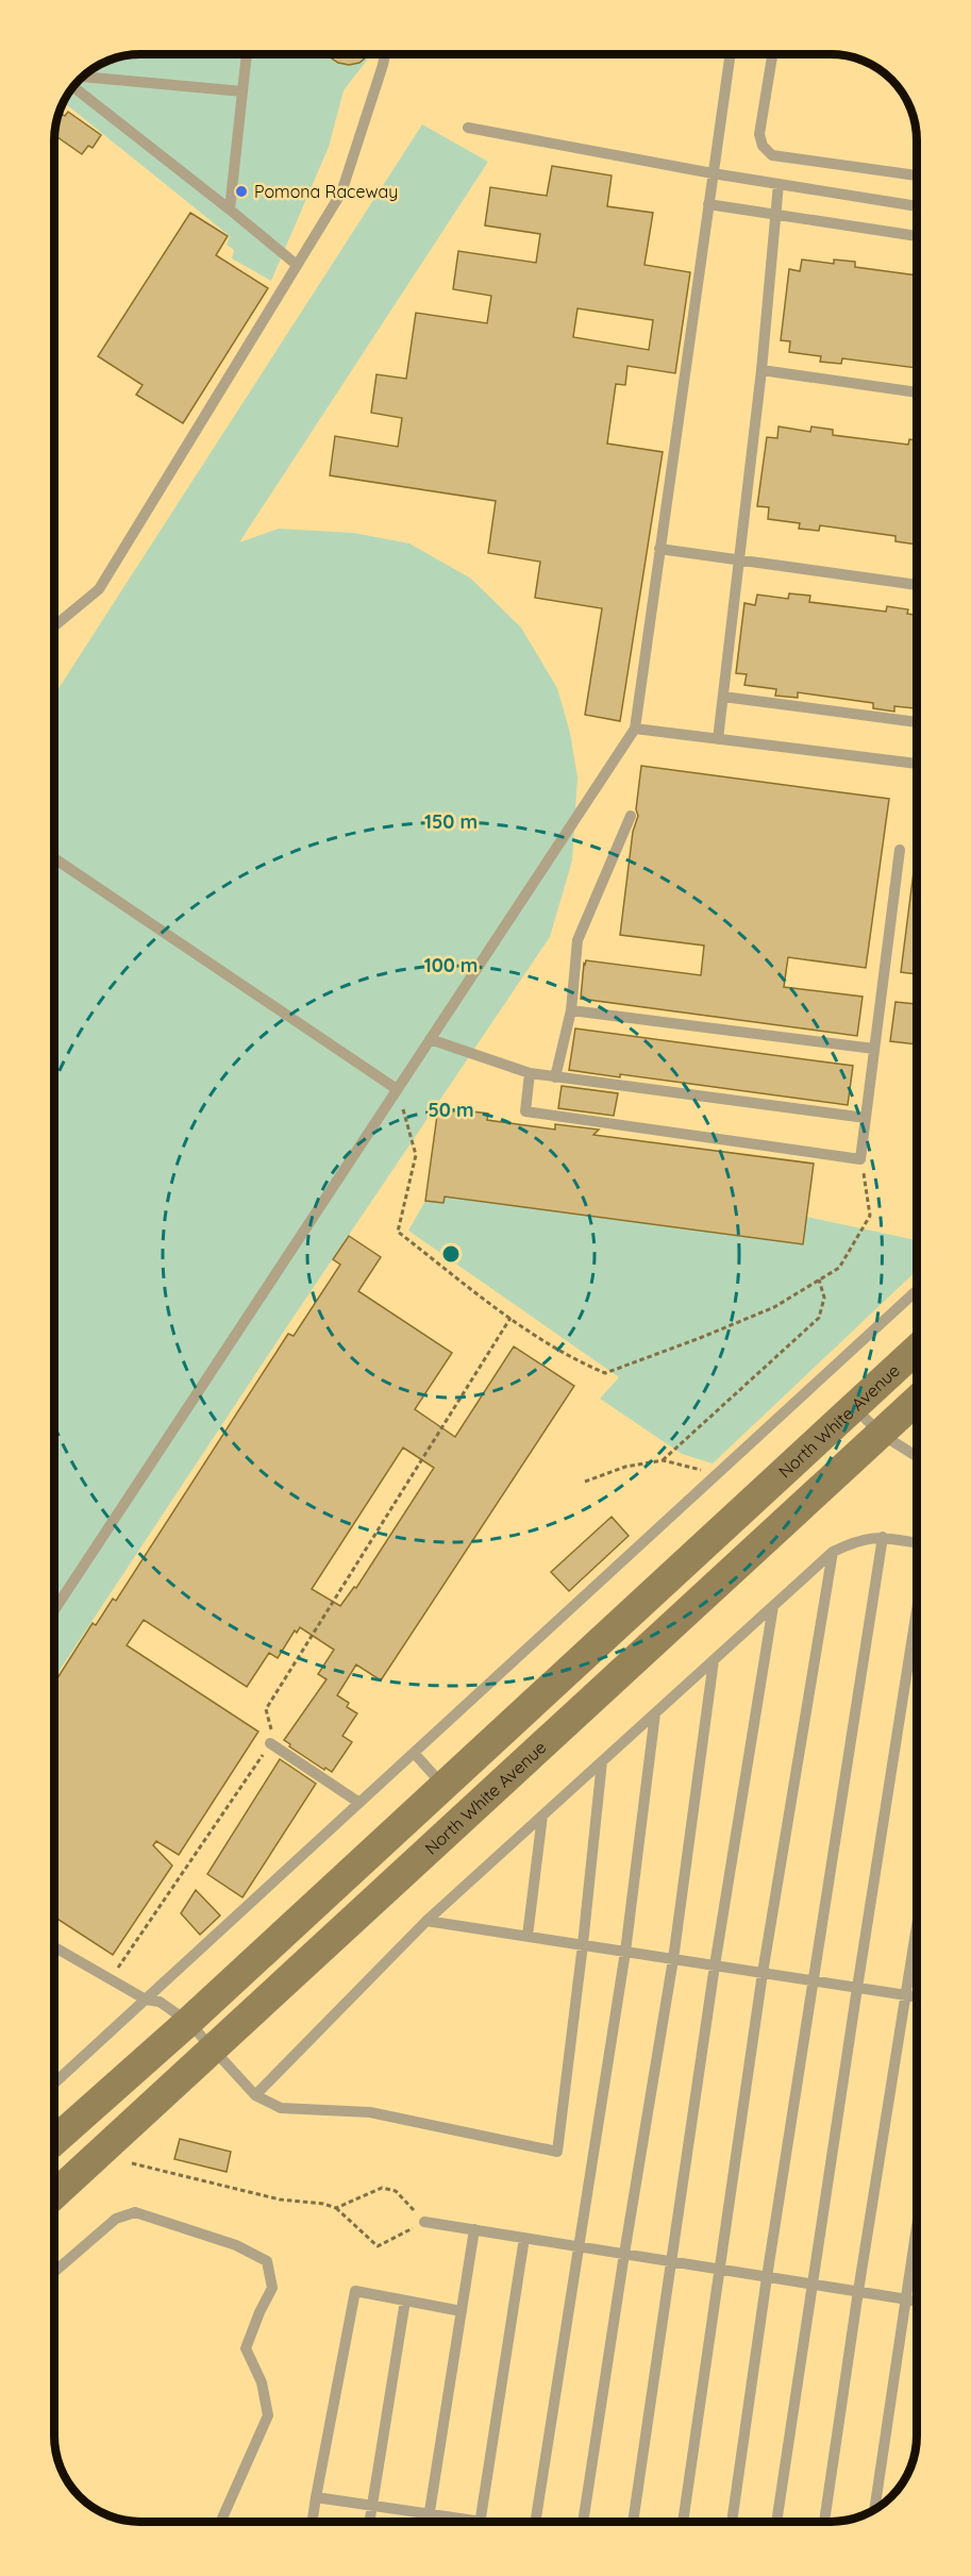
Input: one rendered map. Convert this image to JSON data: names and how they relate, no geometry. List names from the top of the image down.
{
  "streets": {
    "main road": ["North White Avenue"]
  },
  "places": ["Pomona Raceway"],
  "rings": ["150 m", "100 m", "50 m"]
}
